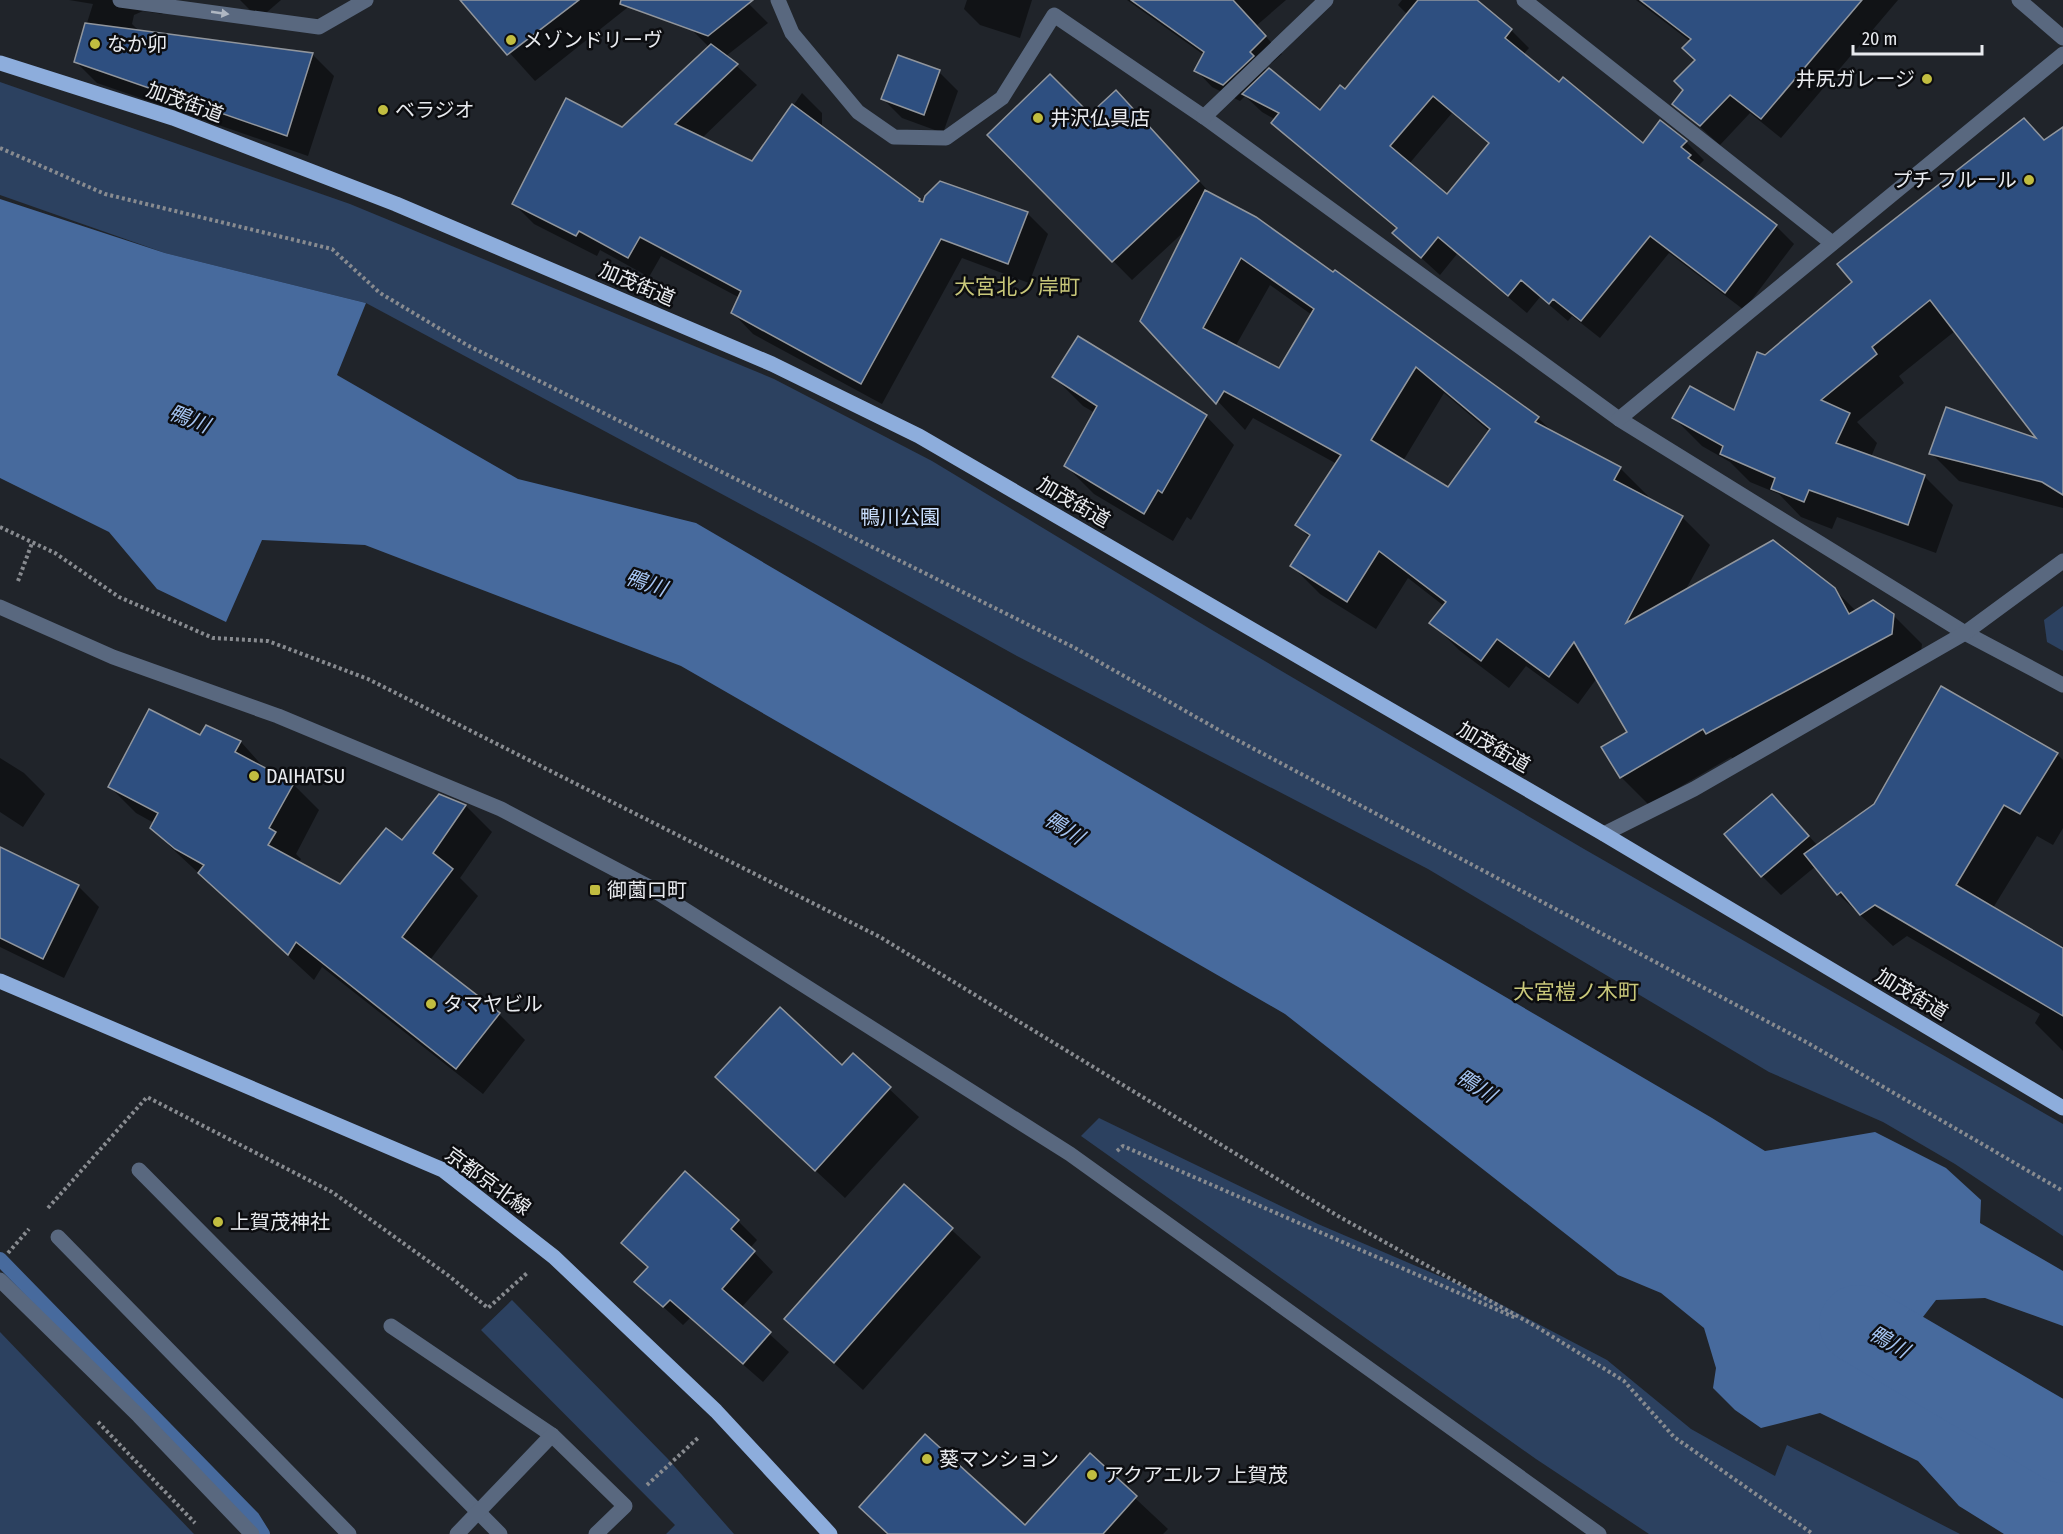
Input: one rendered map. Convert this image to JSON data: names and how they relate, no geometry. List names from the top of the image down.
{
  "streets": {
    "main road": ["加茂街道", "京都京北線"]
  },
  "districts": ["大宮北ノ岸町", "大宮榿ノ木町"],
  "water": ["鴨川"],
  "parks": ["鴨川公園"],
  "places": {
    "other": [
      "メゾンドリーヴ",
      "なか卯",
      "井尻ガレージ",
      "ベラジオ",
      "井沢仏具店",
      "プチ フルール",
      "DAIHATSU",
      "タマヤビル",
      "上賀茂神社",
      "葵マンション",
      "アクアエルフ 上賀茂"
    ],
    "transit": ["御薗口町"]
  },
  "scale_bar": "20 m"
}
